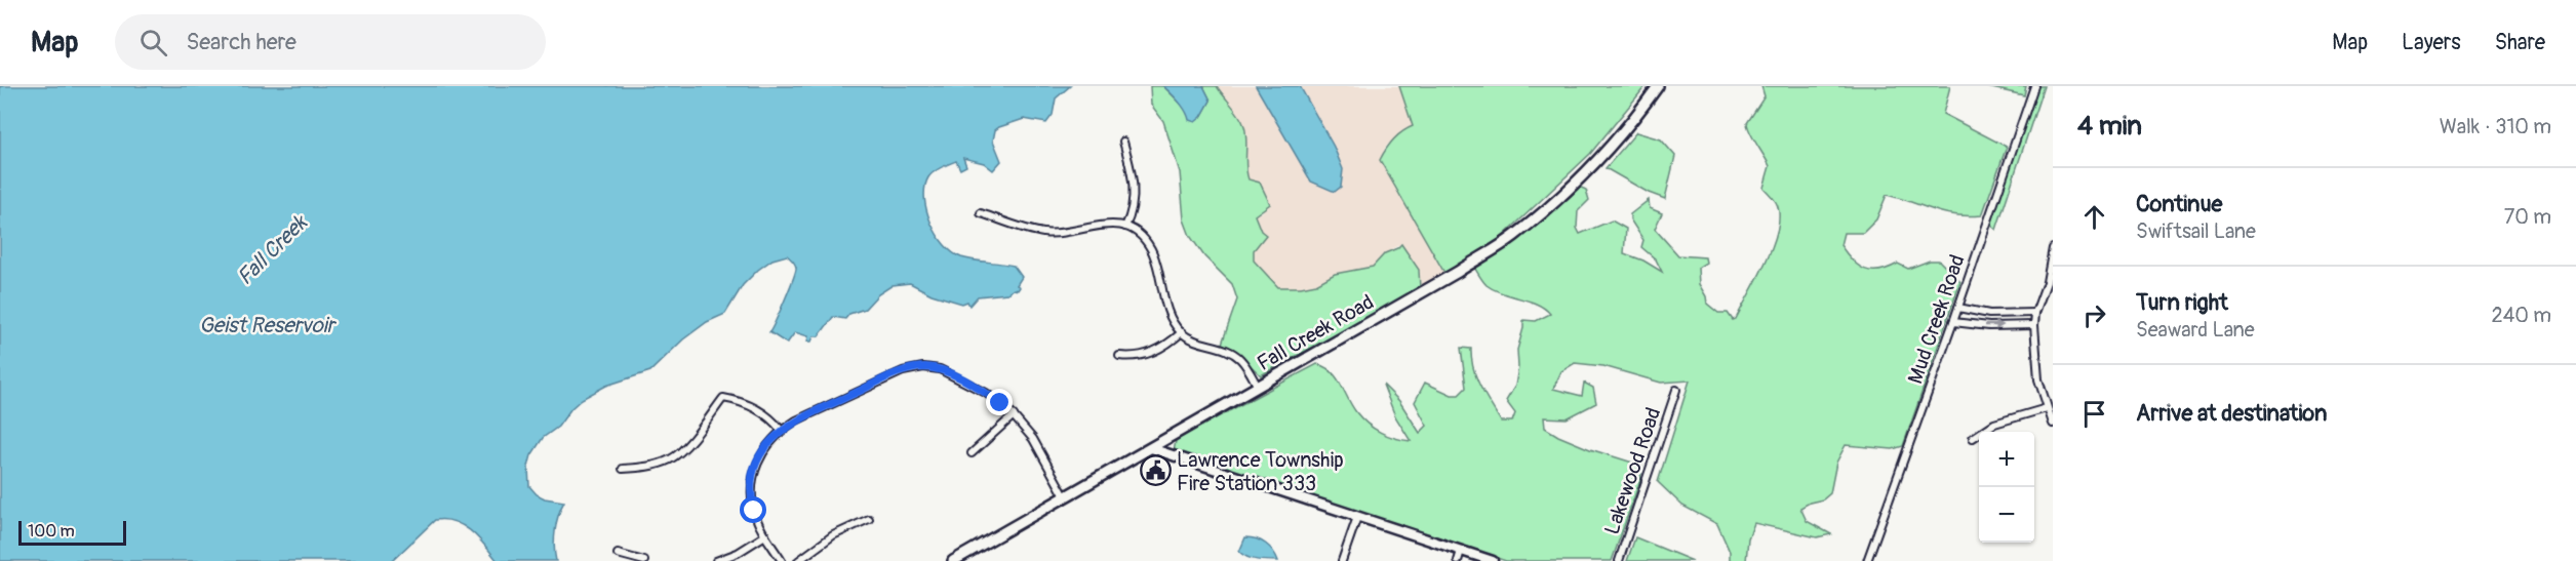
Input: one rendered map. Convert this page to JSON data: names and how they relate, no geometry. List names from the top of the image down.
{
  "streets": {
    "main road": ["Fall Creek Road"],
    "street": ["Mud Creek Road", "Lakewood Road"]
  },
  "water": ["Fall Creek", "Geist Reservoir"],
  "places": {
    "public building": ["Lawrence Township Fire Station 333"]
  },
  "scale_bar": "100 m",
  "page": {
    "header": "Map",
    "search": "Search here",
    "nav": ["Map", "Layers", "Share"],
    "heading": ["4 min", "Walk · 310 m"],
    "list": [
      ["Continue", "Swiftsail Lane", "70 m"],
      ["Turn right", "Seaward Lane", "240 m"],
      "Arrive at destination"
    ],
    "map_buttons": ["+", "−"],
    "scale": "100 m"
  }
}
